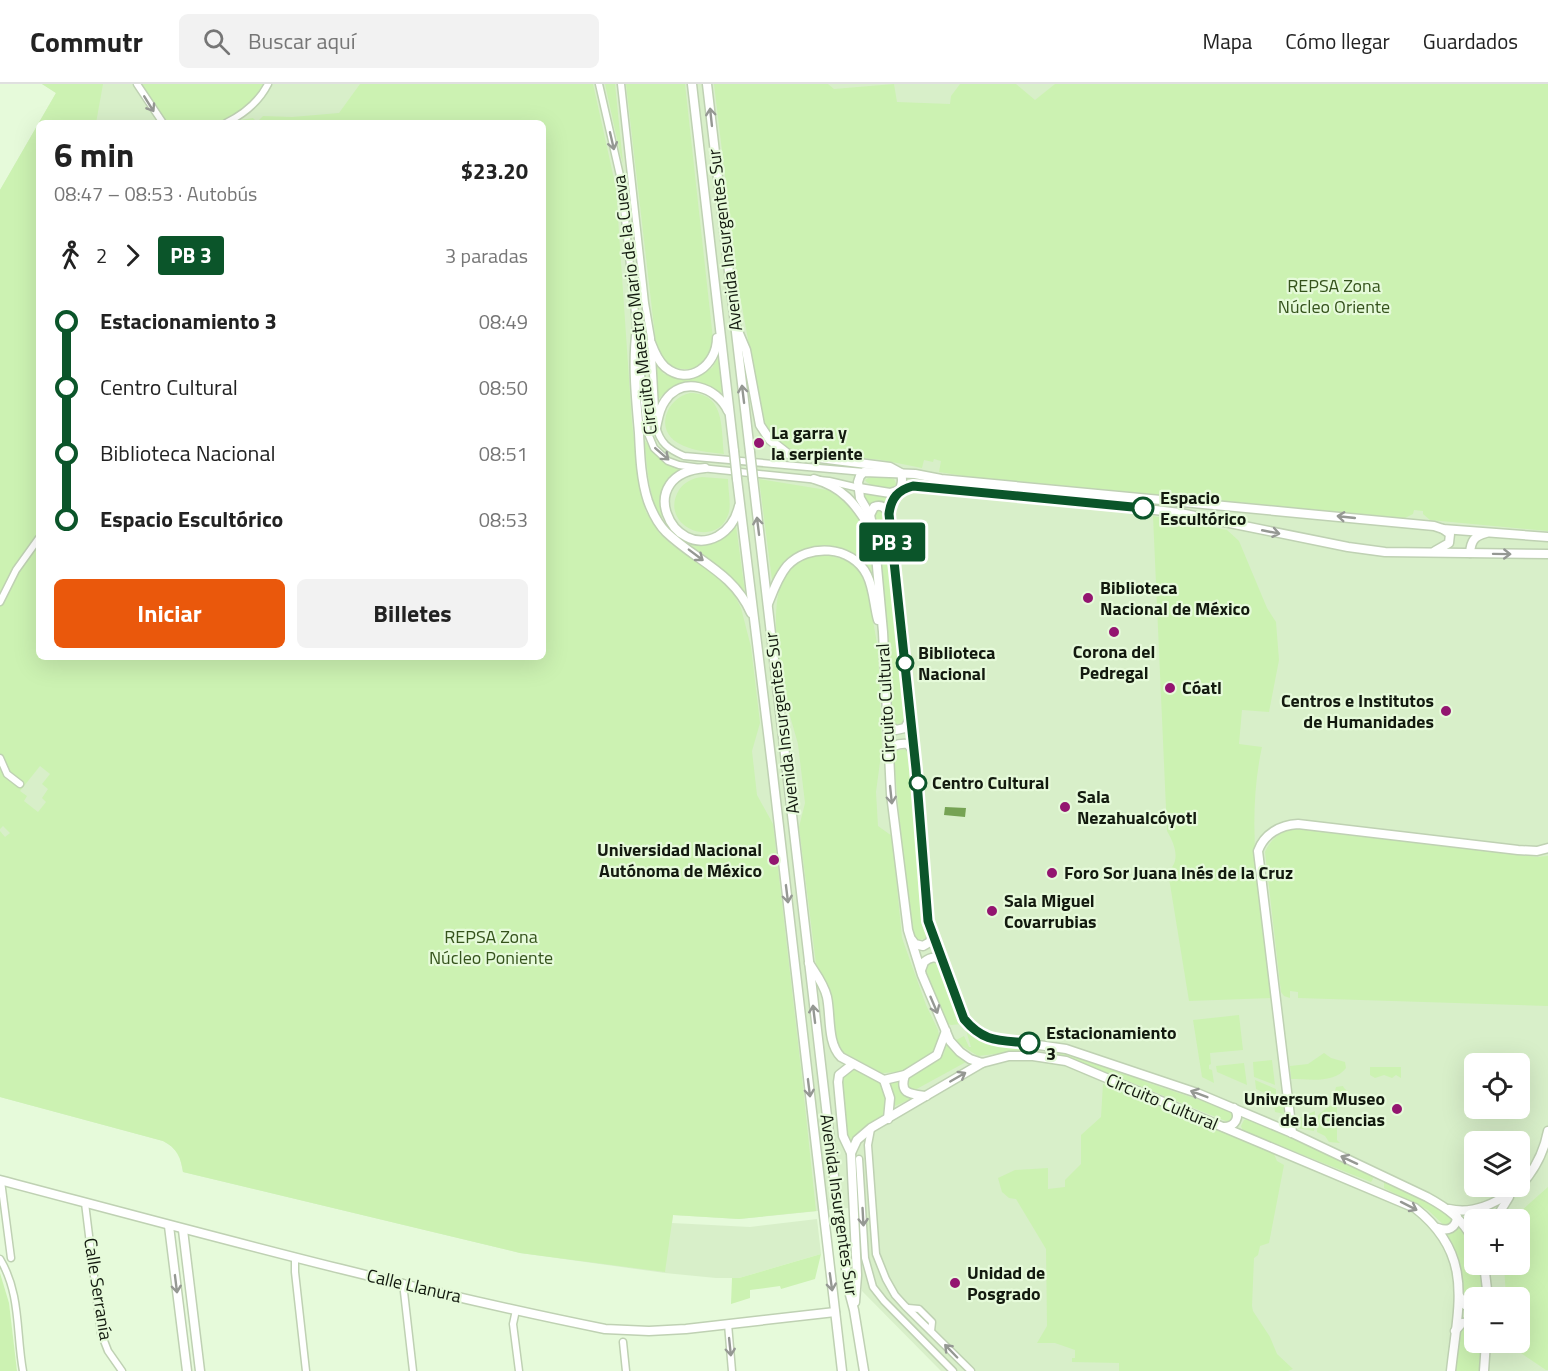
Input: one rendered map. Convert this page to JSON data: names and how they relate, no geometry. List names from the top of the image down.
{
  "streets": {
    "street": [
      "Avenida Insurgentes Sur",
      "Circuito Maestro Mario de la Cueva",
      "Circuito Cultural",
      "Calle Llanura",
      "Calle Serranía"
    ]
  },
  "crossings": [
    ["Avenida Insurgentes Sur", "Calle Llanura"],
    ["Circuito Maestro Mario de la Cueva", "Circuito Cultural"],
    ["Calle Llanura", "Calle Serranía"]
  ],
  "parks": ["REPSA Zona Núcleo Oriente", "REPSA Zona Núcleo Poniente"],
  "places": [
    "La garra y la serpiente",
    "Espacio Escultórico",
    "Biblioteca Nacional de México",
    "Corona del Pedregal",
    "Biblioteca Nacional",
    "Cóatl",
    "Centros e Institutos de Humanidades",
    "Centro Cultural",
    "Sala Nezahualcóyotl",
    "Universidad Nacional Autónoma de México",
    "Foro Sor Juana Inés de la Cruz",
    "Sala Miguel Covarrubias",
    "Estacionamiento 3",
    "Universum Museo de la Ciencias",
    "Unidad de Posgrado"
  ],
  "page": {
    "header": "Commutr",
    "search": "Buscar aquí",
    "nav": ["Mapa", "Cómo llegar", "Guardados"],
    "on_map": "PB 3",
    "heading": ["6 min", "08:47 – 08:53 · Autobús", "$23.20"],
    "legs": ["2", "PB 3", "3 paradas"],
    "list": [
      {
        "name": "Estacionamiento 3",
        "value": "08:49"
      },
      {
        "name": "Centro Cultural",
        "value": "08:50"
      },
      {
        "name": "Biblioteca Nacional",
        "value": "08:51"
      },
      {
        "name": "Espacio Escultórico",
        "value": "08:53"
      }
    ],
    "buttons": ["Iniciar", "Billetes"],
    "map_buttons": ["+", "−"]
  }
}
